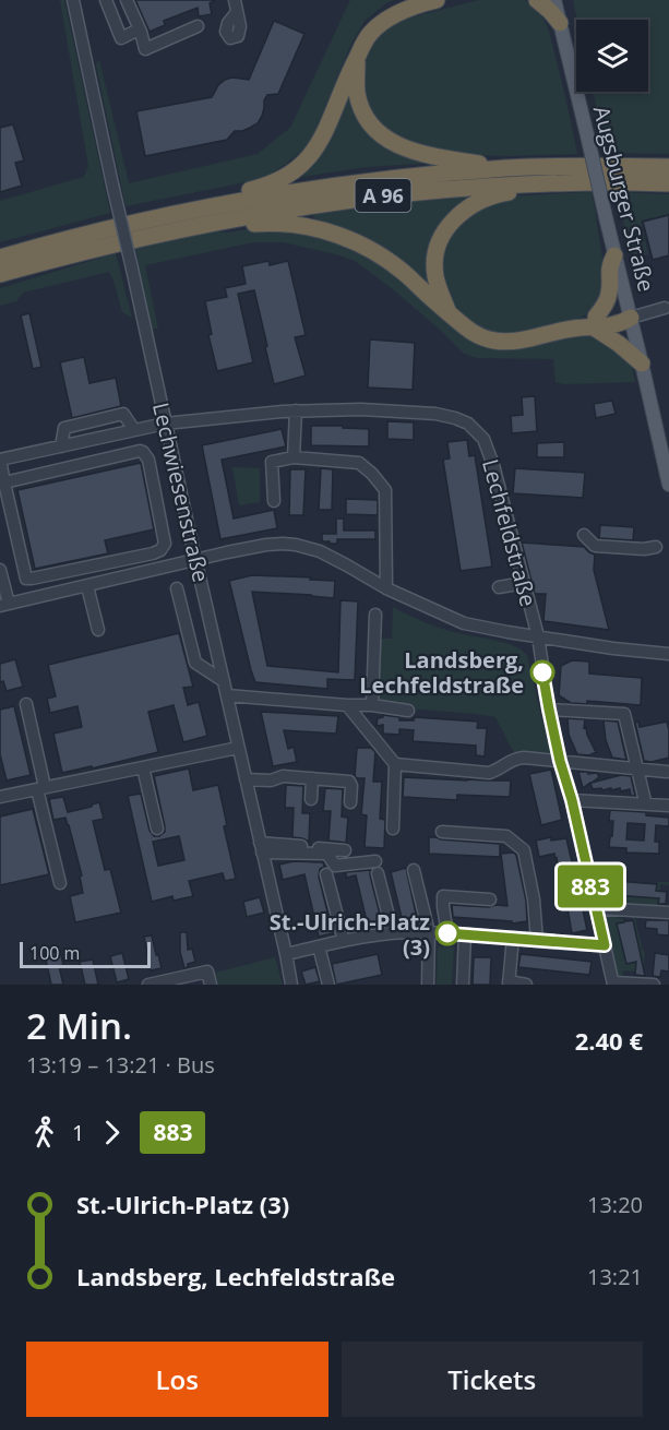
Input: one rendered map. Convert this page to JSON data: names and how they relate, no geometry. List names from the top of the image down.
{
  "streets": {
    "highway": ["A 96"],
    "main road": ["Augsburger Straße"],
    "street": ["Lechwiesenstraße", "Lechfeldstraße"]
  },
  "crossings": [
    ["Lechwiesenstraße", "Lechfeldstraße"]
  ],
  "places": ["Landsberg, Lechfeldstraße", "St.-Ulrich-Platz (3)"],
  "lines": ["bus line 883"],
  "scale_bar": "100 m",
  "page": {
    "on_map": "883",
    "scale": "100 m",
    "heading": ["2 Min.", "13:19 – 13:21 · Bus", "2.40 €"],
    "legs": ["1", "883"],
    "list": [
      {
        "name": "St.-Ulrich-Platz (3)",
        "value": "13:20"
      },
      {
        "name": "Landsberg, Lechfeldstraße",
        "value": "13:21"
      }
    ],
    "buttons": ["Los", "Tickets"]
  }
}
